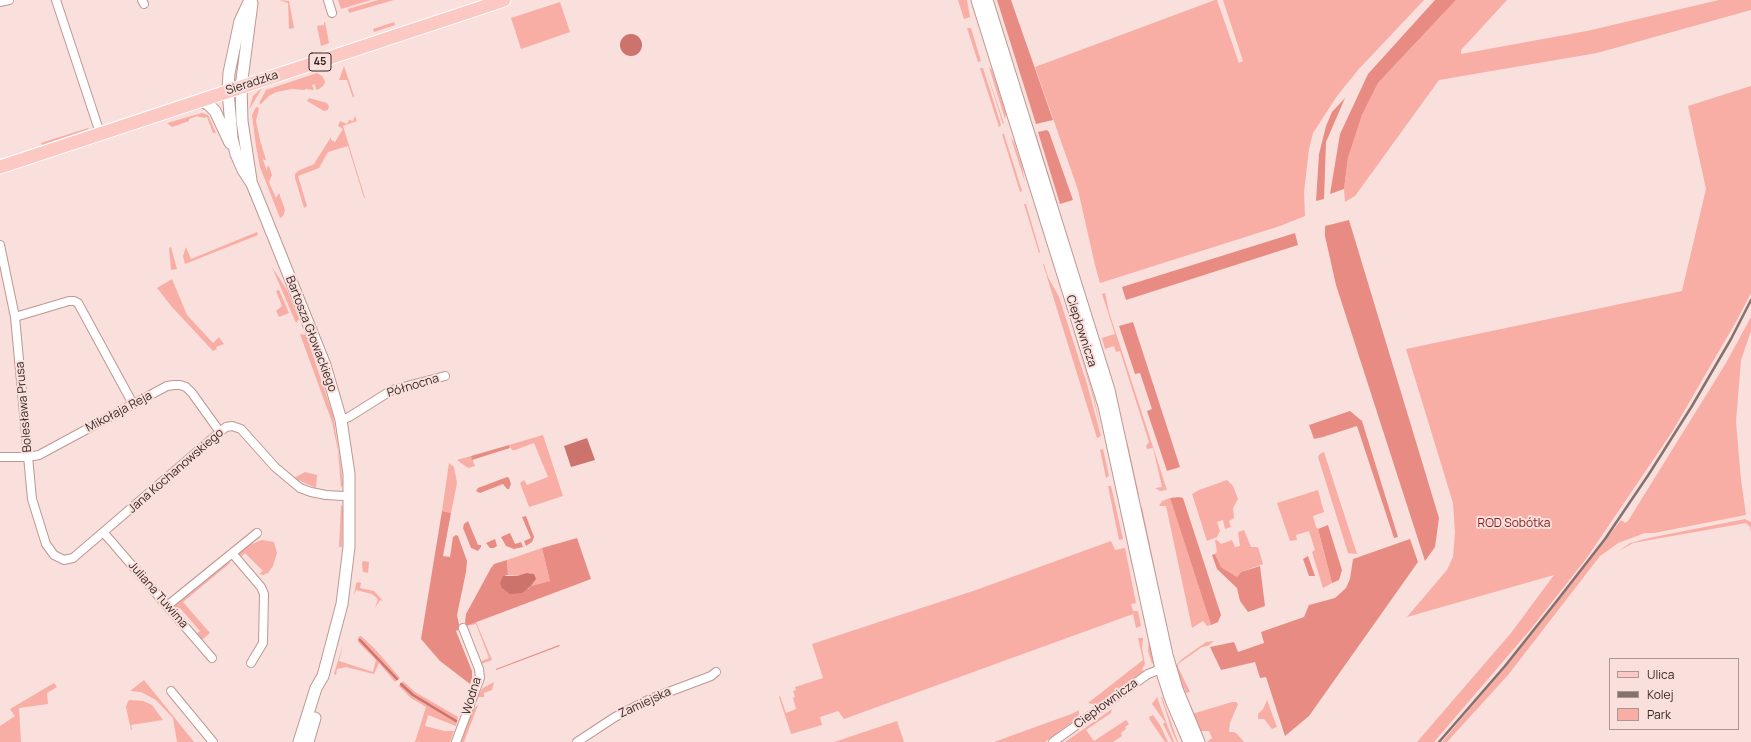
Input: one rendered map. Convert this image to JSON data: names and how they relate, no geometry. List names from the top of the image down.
{
  "streets": {
    "main road": [
      "45",
      "Sieradzka",
      "Ciepłownicza",
      "Bartosza Głowackiego"
    ],
    "street": [
      "Północna",
      "Bolesława Prusa",
      "Mikołaja Reja",
      "Jana Kochanowskiego",
      "Juliana Tuwima",
      "Wodna",
      "Zamiejska"
    ]
  },
  "crossings": [
    ["Sieradzka", "Bartosza Głowackiego"],
    ["Bartosza Głowackiego", "Północna"],
    ["Bartosza Głowackiego", "Jana Kochanowskiego"],
    ["Bolesława Prusa", "Mikołaja Reja"],
    ["Bolesława Prusa", "Jana Kochanowskiego"],
    ["Mikołaja Reja", "Jana Kochanowskiego"],
    ["Jana Kochanowskiego", "Juliana Tuwima"]
  ],
  "parks": ["ROD Sobótka"],
  "legend": ["Ulica", "Kolej", "Park"]
}
